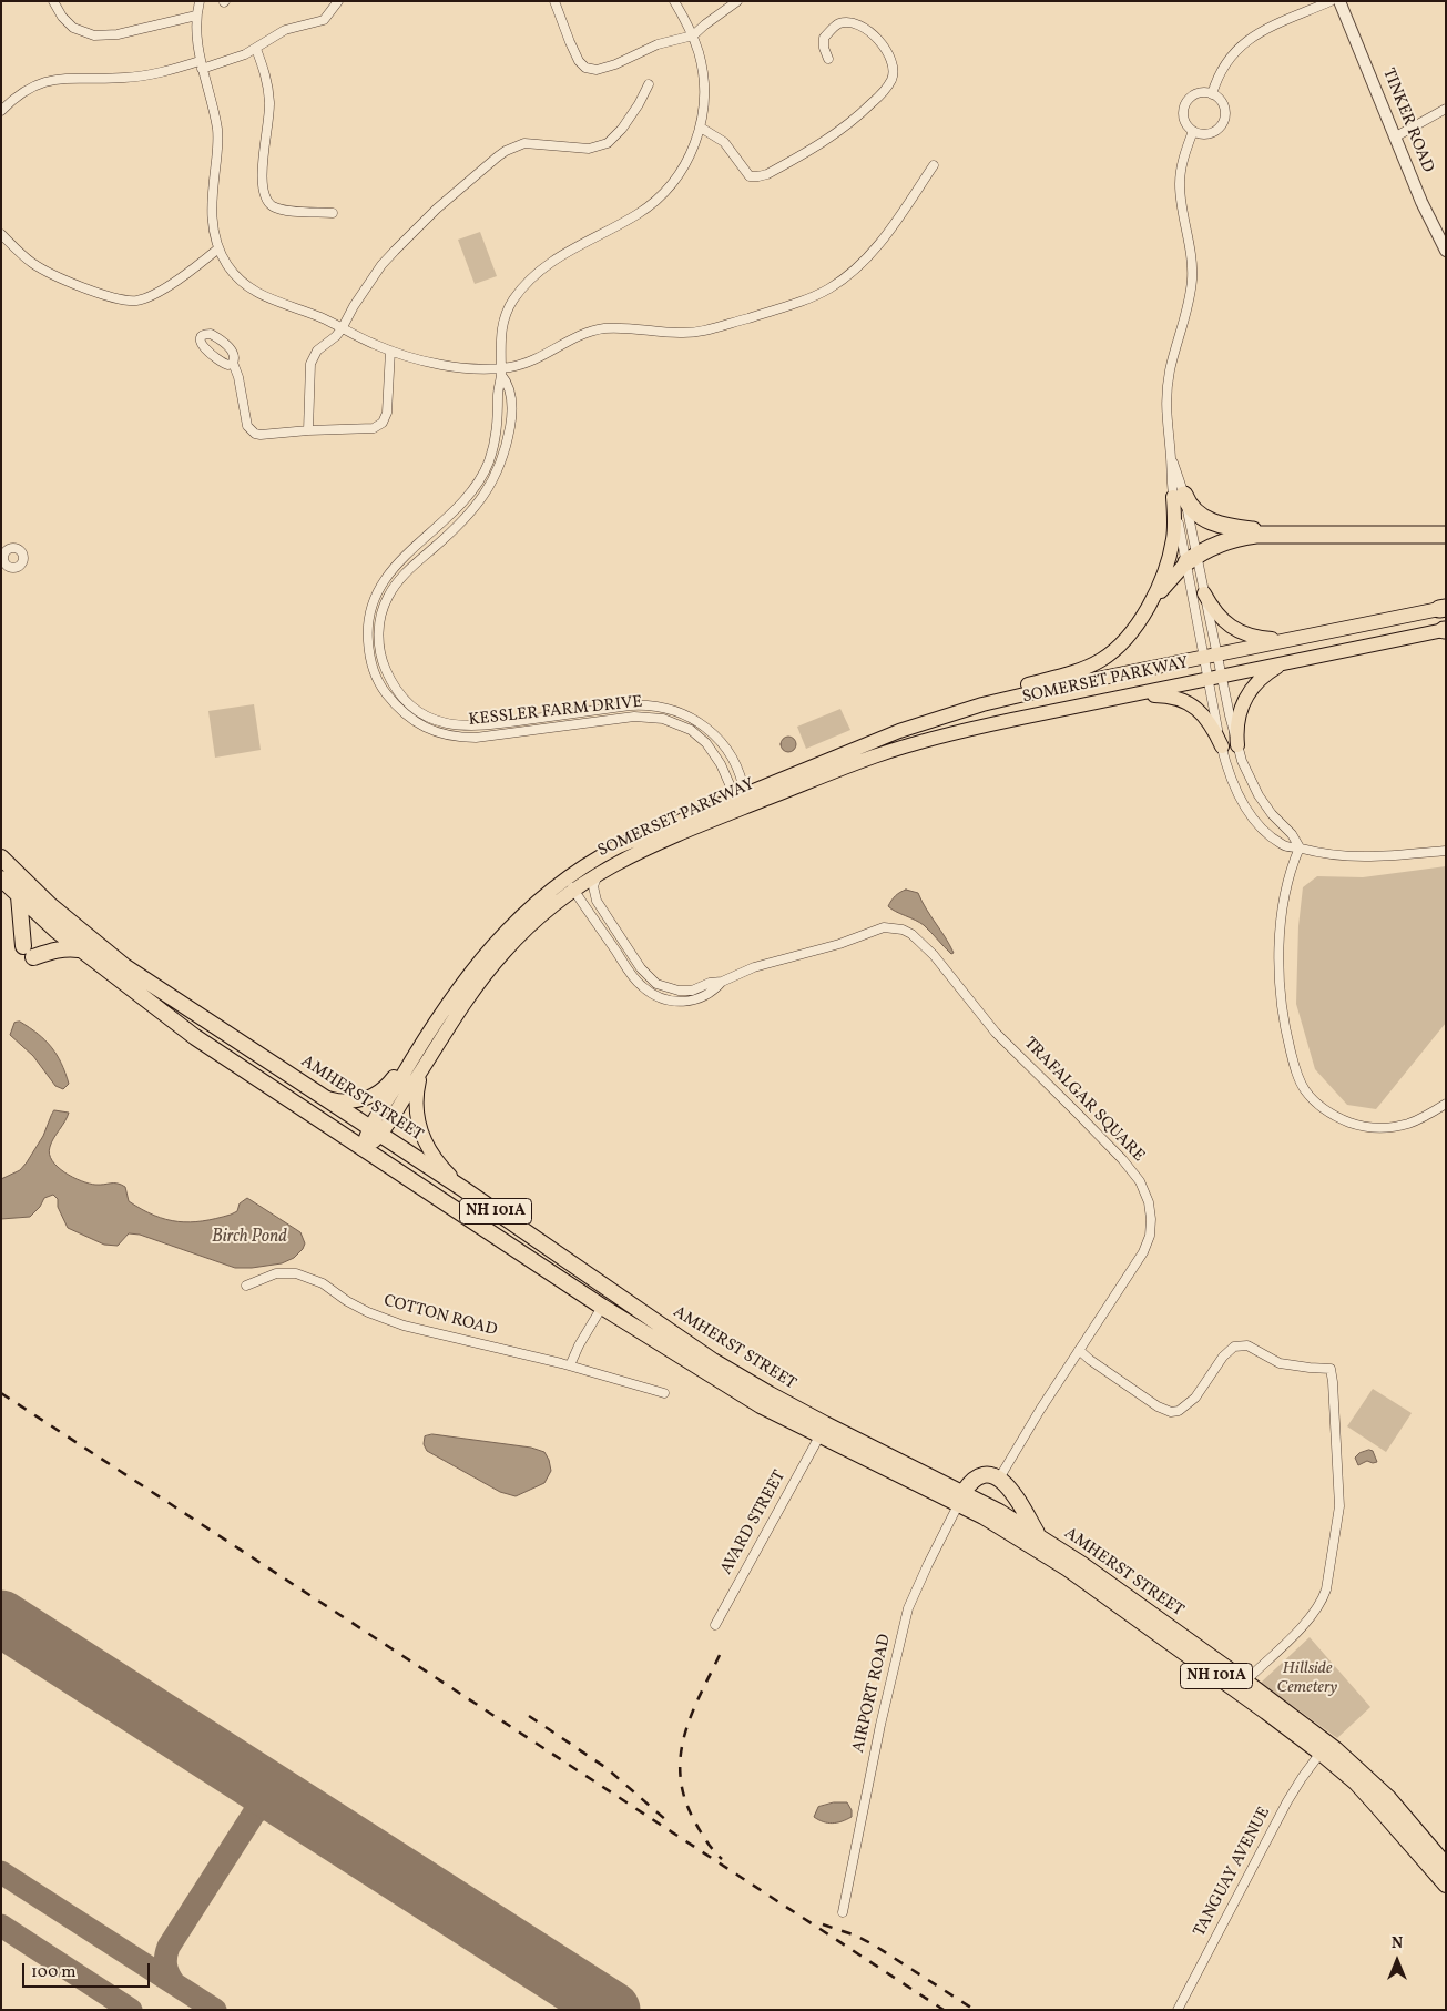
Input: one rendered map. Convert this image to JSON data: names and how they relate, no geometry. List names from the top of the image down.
{
  "streets": {
    "highway": ["AMHERST STREET", "NH 101A"],
    "main road": ["SOMERSET PARKWAY"],
    "street": [
      "TINKER ROAD",
      "KESSLER FARM DRIVE",
      "TRAFALGAR SQUARE",
      "COTTON ROAD",
      "AVARD STREET",
      "AIRPORT ROAD",
      "TANGUAY AVENUE"
    ]
  },
  "crossings": [
    ["SOMERSET PARKWAY", "KESSLER FARM DRIVE"],
    ["SOMERSET PARKWAY", "AMHERST STREET"],
    ["SOMERSET PARKWAY", "TRAFALGAR SQUARE"],
    ["AMHERST STREET", "AVARD STREET"],
    ["AMHERST STREET", "AIRPORT ROAD"],
    ["AMHERST STREET", "TANGUAY AVENUE"]
  ],
  "water": ["Birch Pond"],
  "parks": ["Hillside Cemetery"],
  "scale_bar": "100 m",
  "north": "top"
}
